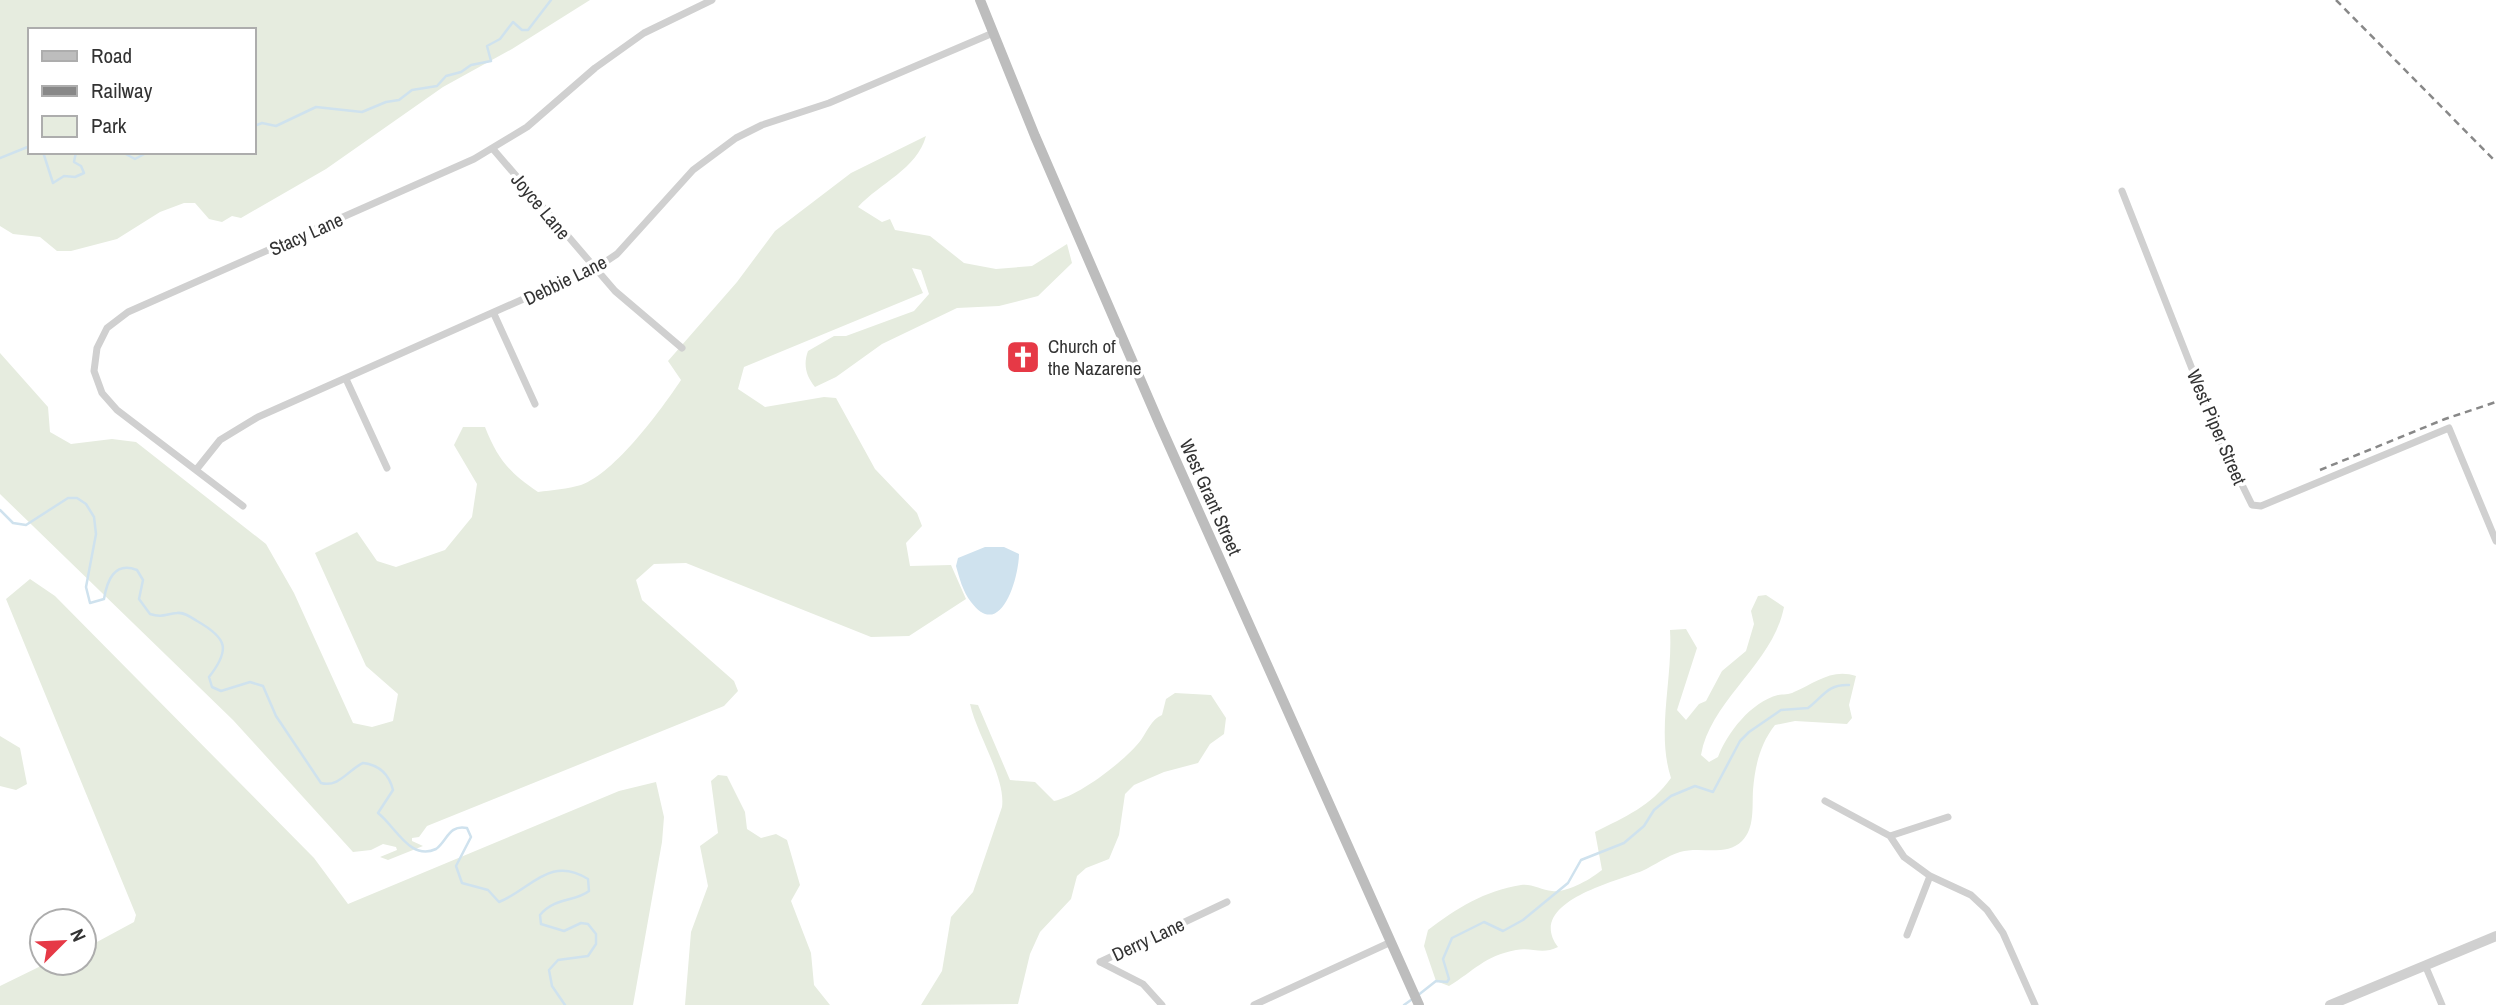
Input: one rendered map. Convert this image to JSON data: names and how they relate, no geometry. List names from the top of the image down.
{
  "streets": {
    "main road": ["West Grant Street"],
    "street": [
      "Joyce Lane",
      "Stacy Lane",
      "Debbie Lane",
      "West Piper Street",
      "Derry Lane"
    ]
  },
  "crossings": [
    ["Joyce Lane", "Stacy Lane"],
    ["Joyce Lane", "Debbie Lane"],
    ["Stacy Lane", "Debbie Lane"],
    ["Debbie Lane", "West Grant Street"]
  ],
  "places": {
    "church": ["Church of the Nazarene"]
  },
  "legend": ["Road", "Railway", "Park"],
  "north": "top right"
}
